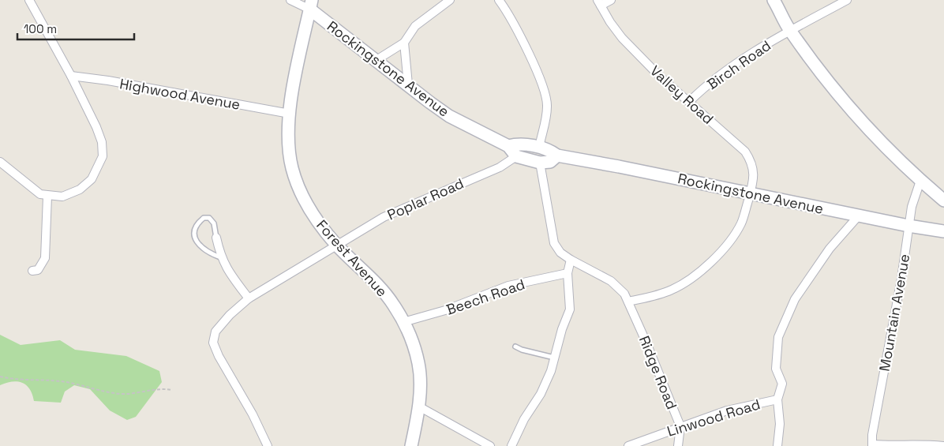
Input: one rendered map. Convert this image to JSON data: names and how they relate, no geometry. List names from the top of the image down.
{
  "streets": {
    "street": [
      "Birch Road",
      "Rockingstone Avenue",
      "Highwood Avenue",
      "Valley Road",
      "Poplar Road",
      "Forest Avenue",
      "Beech Road",
      "Mountain Avenue",
      "Ridge Road",
      "Linwood Road"
    ]
  },
  "crossings": [
    ["Birch Road", "Valley Road"],
    ["Rockingstone Avenue", "Valley Road"],
    ["Rockingstone Avenue", "Poplar Road"],
    ["Rockingstone Avenue", "Forest Avenue"],
    ["Rockingstone Avenue", "Mountain Avenue"],
    ["Highwood Avenue", "Forest Avenue"],
    ["Valley Road", "Ridge Road"],
    ["Poplar Road", "Forest Avenue"],
    ["Forest Avenue", "Beech Road"],
    ["Ridge Road", "Linwood Road"]
  ],
  "scale_bar": "100 m"
}
